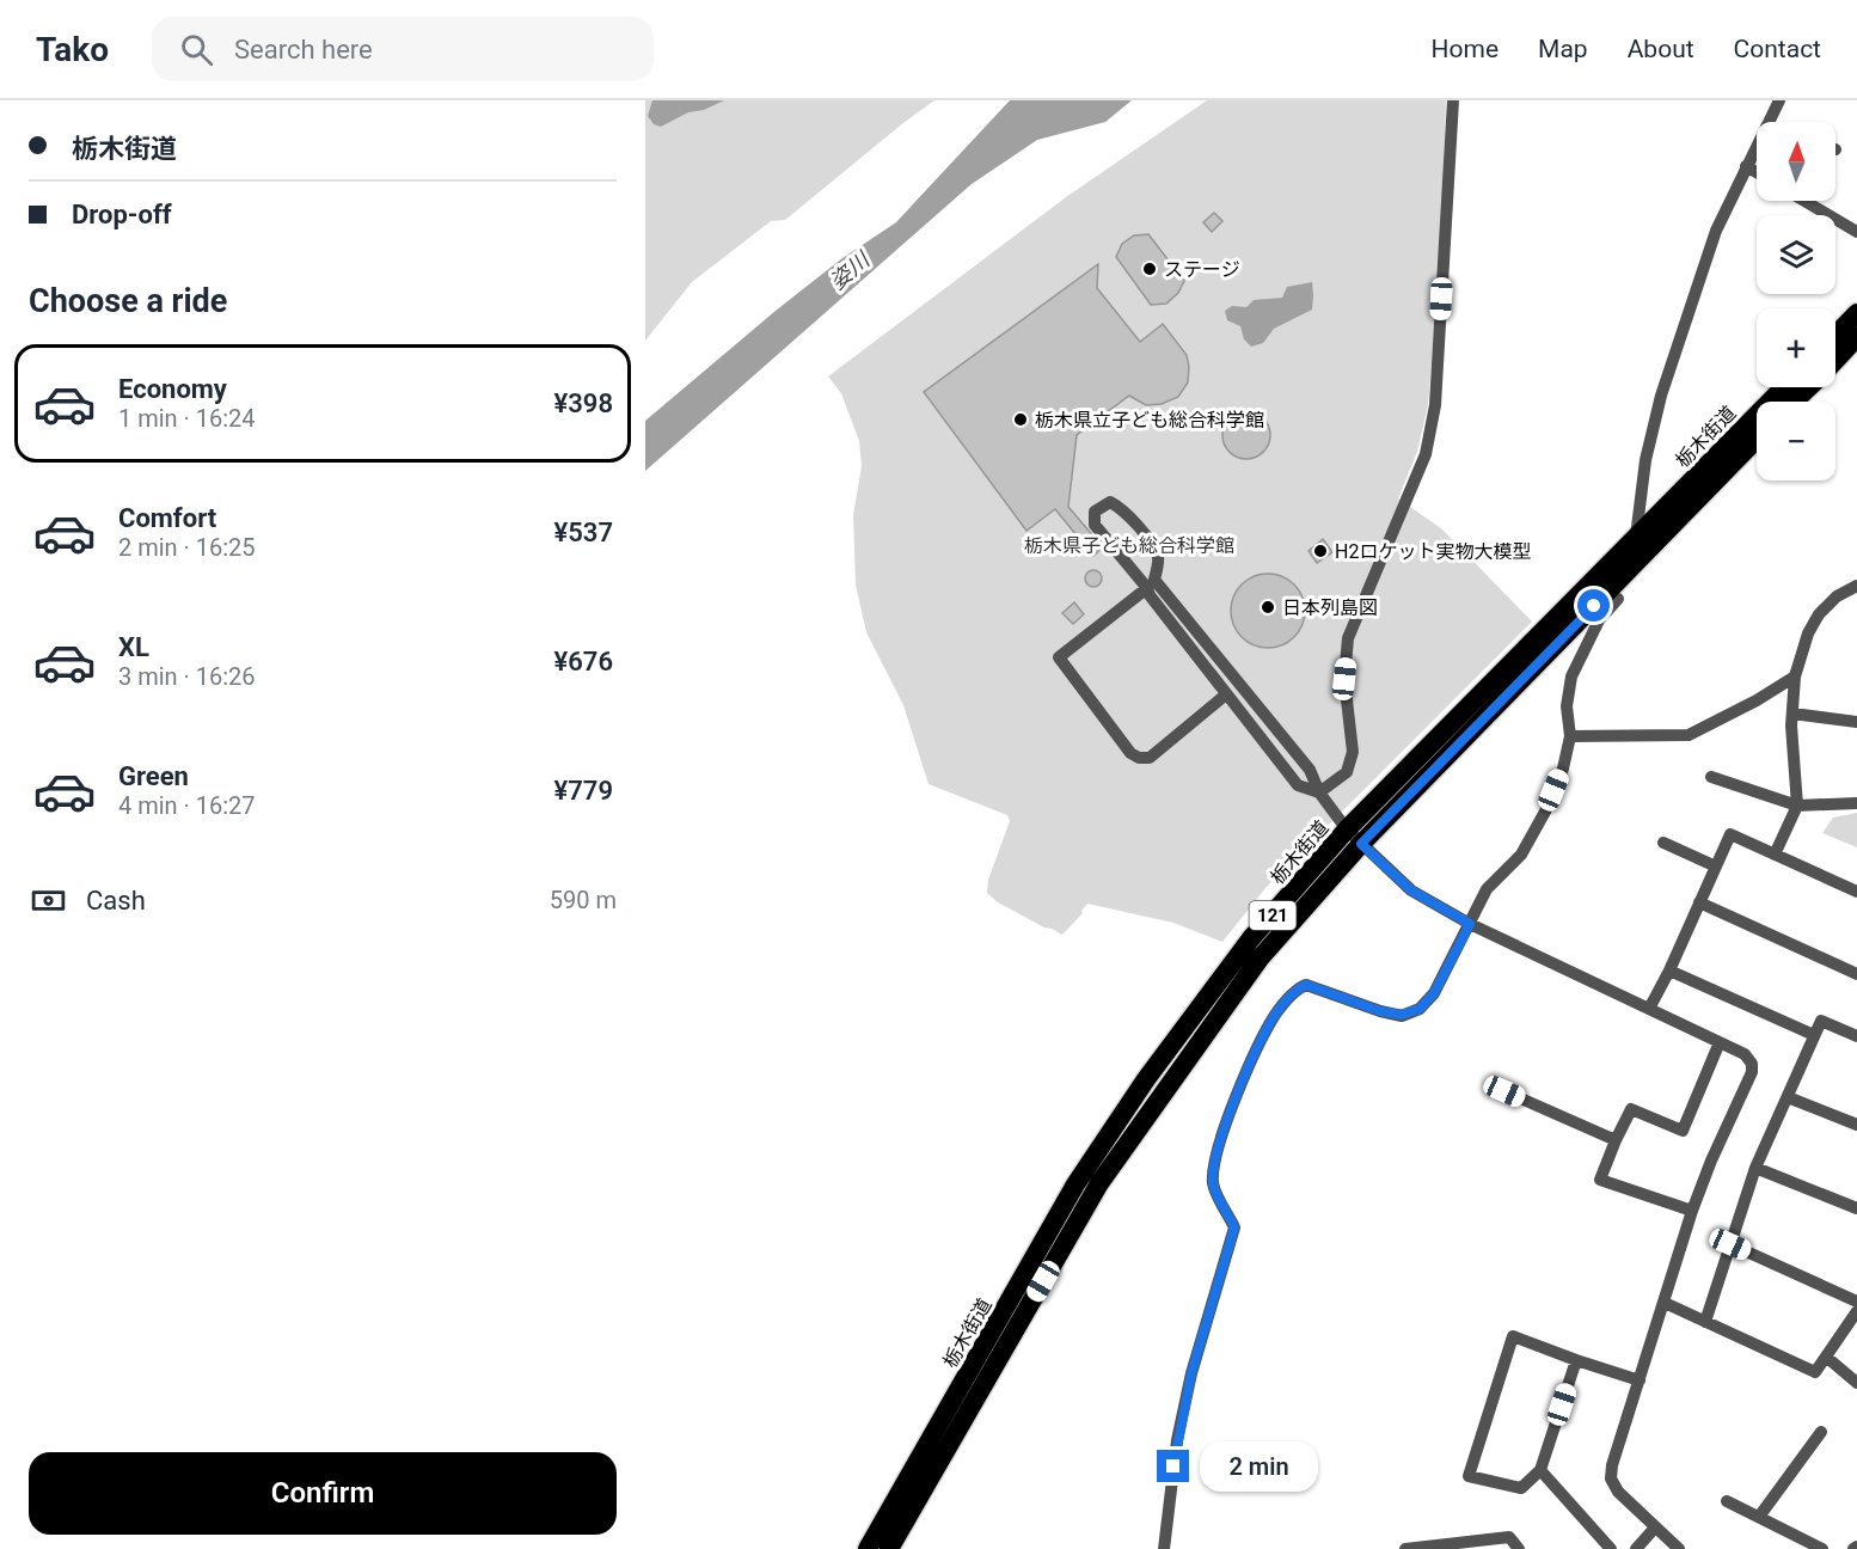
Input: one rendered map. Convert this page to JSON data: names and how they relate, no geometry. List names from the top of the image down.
{
  "streets": {
    "highway": ["栃木街道", "121"]
  },
  "water": ["姿川"],
  "parks": ["栃木県子ども総合科学館"],
  "places": [
    "ステージ",
    "栃木県立子ども総合科学館",
    "H2ロケット実物大模型",
    "日本列島図"
  ],
  "north": "top",
  "page": {
    "header": "Tako",
    "search": "Search here",
    "nav": [
      "Home",
      "Map",
      "About",
      "Contact"
    ],
    "banner": ["栃木街道", "Drop-off"],
    "map_buttons": ["+", "−"],
    "heading": "Choose a ride",
    "list": [
      {
        "name": "Economy",
        "note": "1 min · 16:24",
        "value": "¥398"
      },
      {
        "name": "Comfort",
        "note": "2 min · 16:25",
        "value": "¥537"
      },
      {
        "name": "XL",
        "note": "3 min · 16:26",
        "value": "¥676"
      },
      {
        "name": "Green",
        "note": "4 min · 16:27",
        "value": "¥779"
      }
    ],
    "pay": ["Cash", "590 m"],
    "buttons": "Confirm",
    "bubble": "2 min"
  }
}
